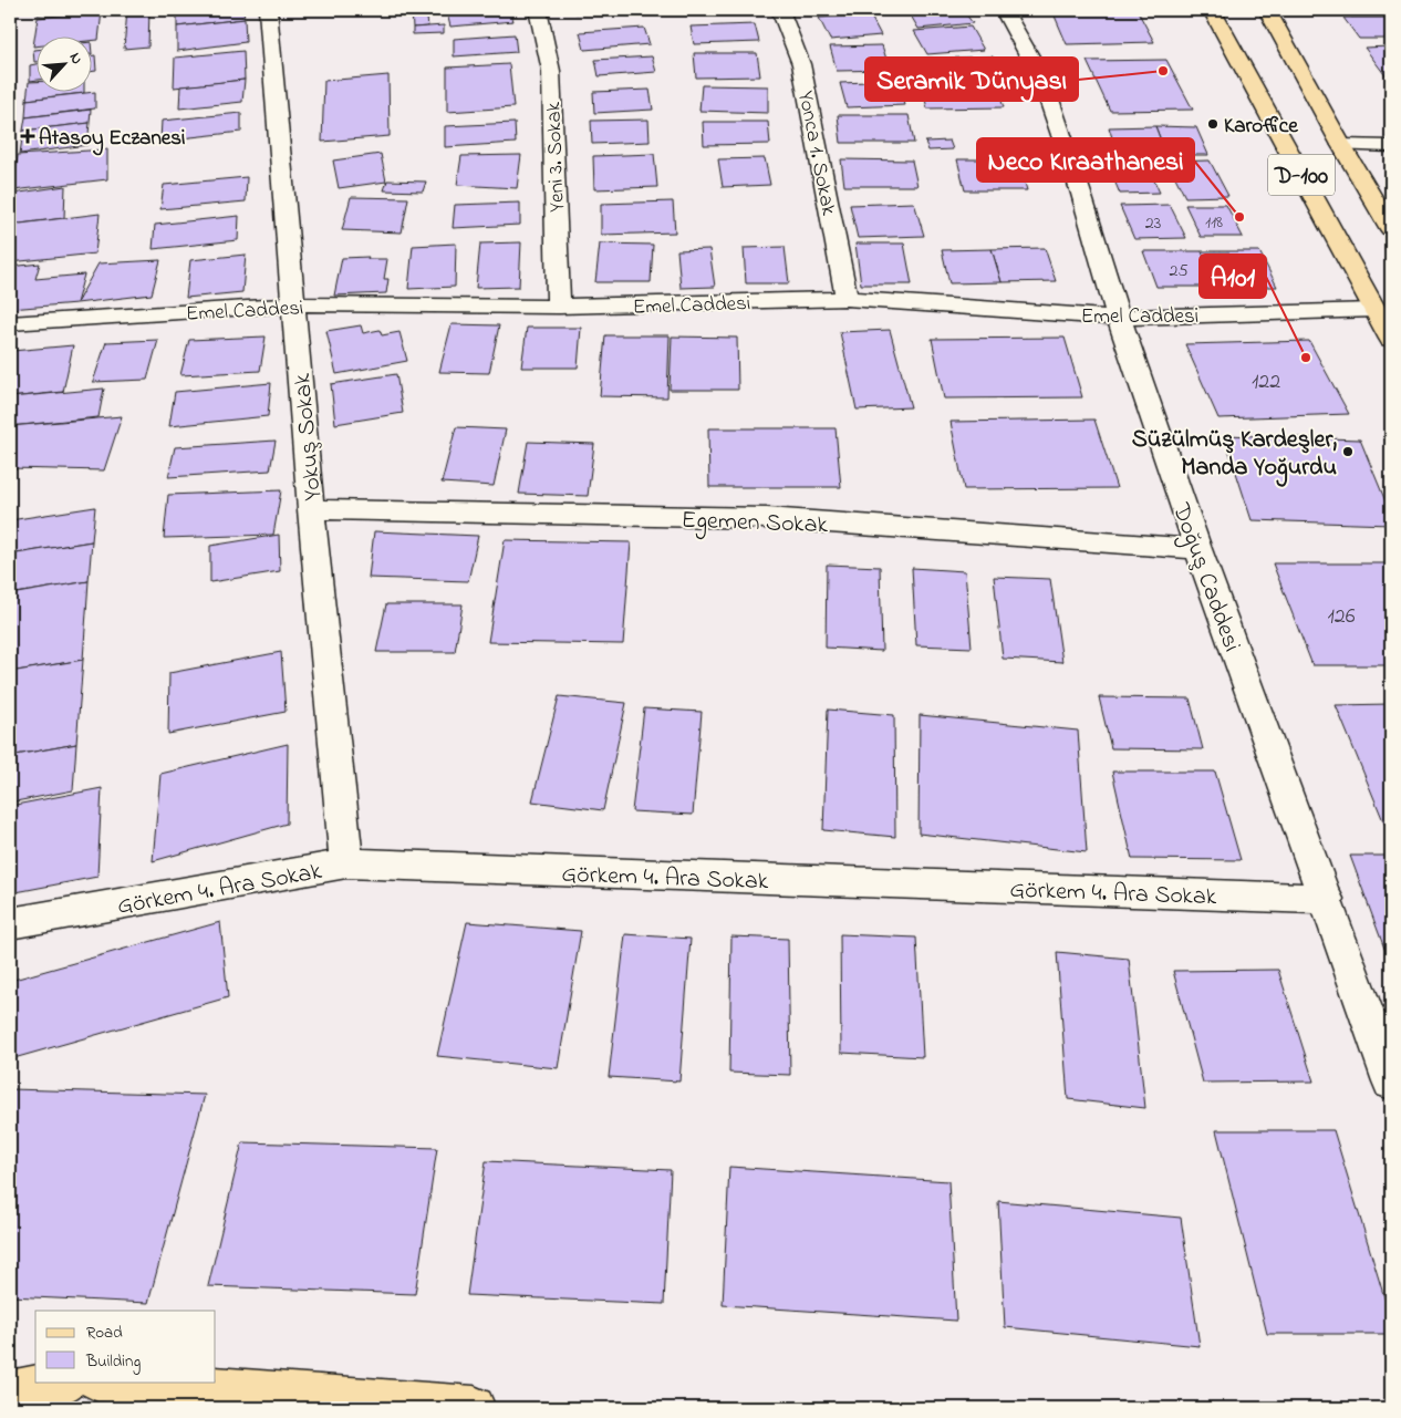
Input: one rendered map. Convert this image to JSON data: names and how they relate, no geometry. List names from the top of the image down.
{
  "streets": {
    "main road": ["D-100"],
    "street": [
      "Yonca 1. Sokak",
      "Yeni 3. Sokak",
      "Emel Caddesi",
      "Yokuş Sokak",
      "Egemen Sokak",
      "Doğuş Caddesi",
      "Görkem 4. Ara Sokak"
    ]
  },
  "crossings": [
    ["Yonca 1. Sokak", "Emel Caddesi"],
    ["Yeni 3. Sokak", "Emel Caddesi"],
    ["D-100", "Emel Caddesi"],
    ["Emel Caddesi", "Yokuş Sokak"],
    ["Emel Caddesi", "Doğuş Caddesi"],
    ["Yokuş Sokak", "Egemen Sokak"],
    ["Yokuş Sokak", "Görkem 4. Ara Sokak"],
    ["Egemen Sokak", "Doğuş Caddesi"],
    ["Doğuş Caddesi", "Görkem 4. Ara Sokak"]
  ],
  "places": {
    "other": [
      "Seramik Dünyası",
      "Karoffice",
      "Neco Kıraathanesi",
      "A101",
      "Süzülmüş Kardeşler, Manda Yoğurdu"
    ],
    "health": ["Atasoy Eczanesi"]
  },
  "house_numbers": [
    "118",
    "23",
    "25",
    "122",
    "126"
  ],
  "legend": ["Road", "Building"],
  "north": "top right"
}
